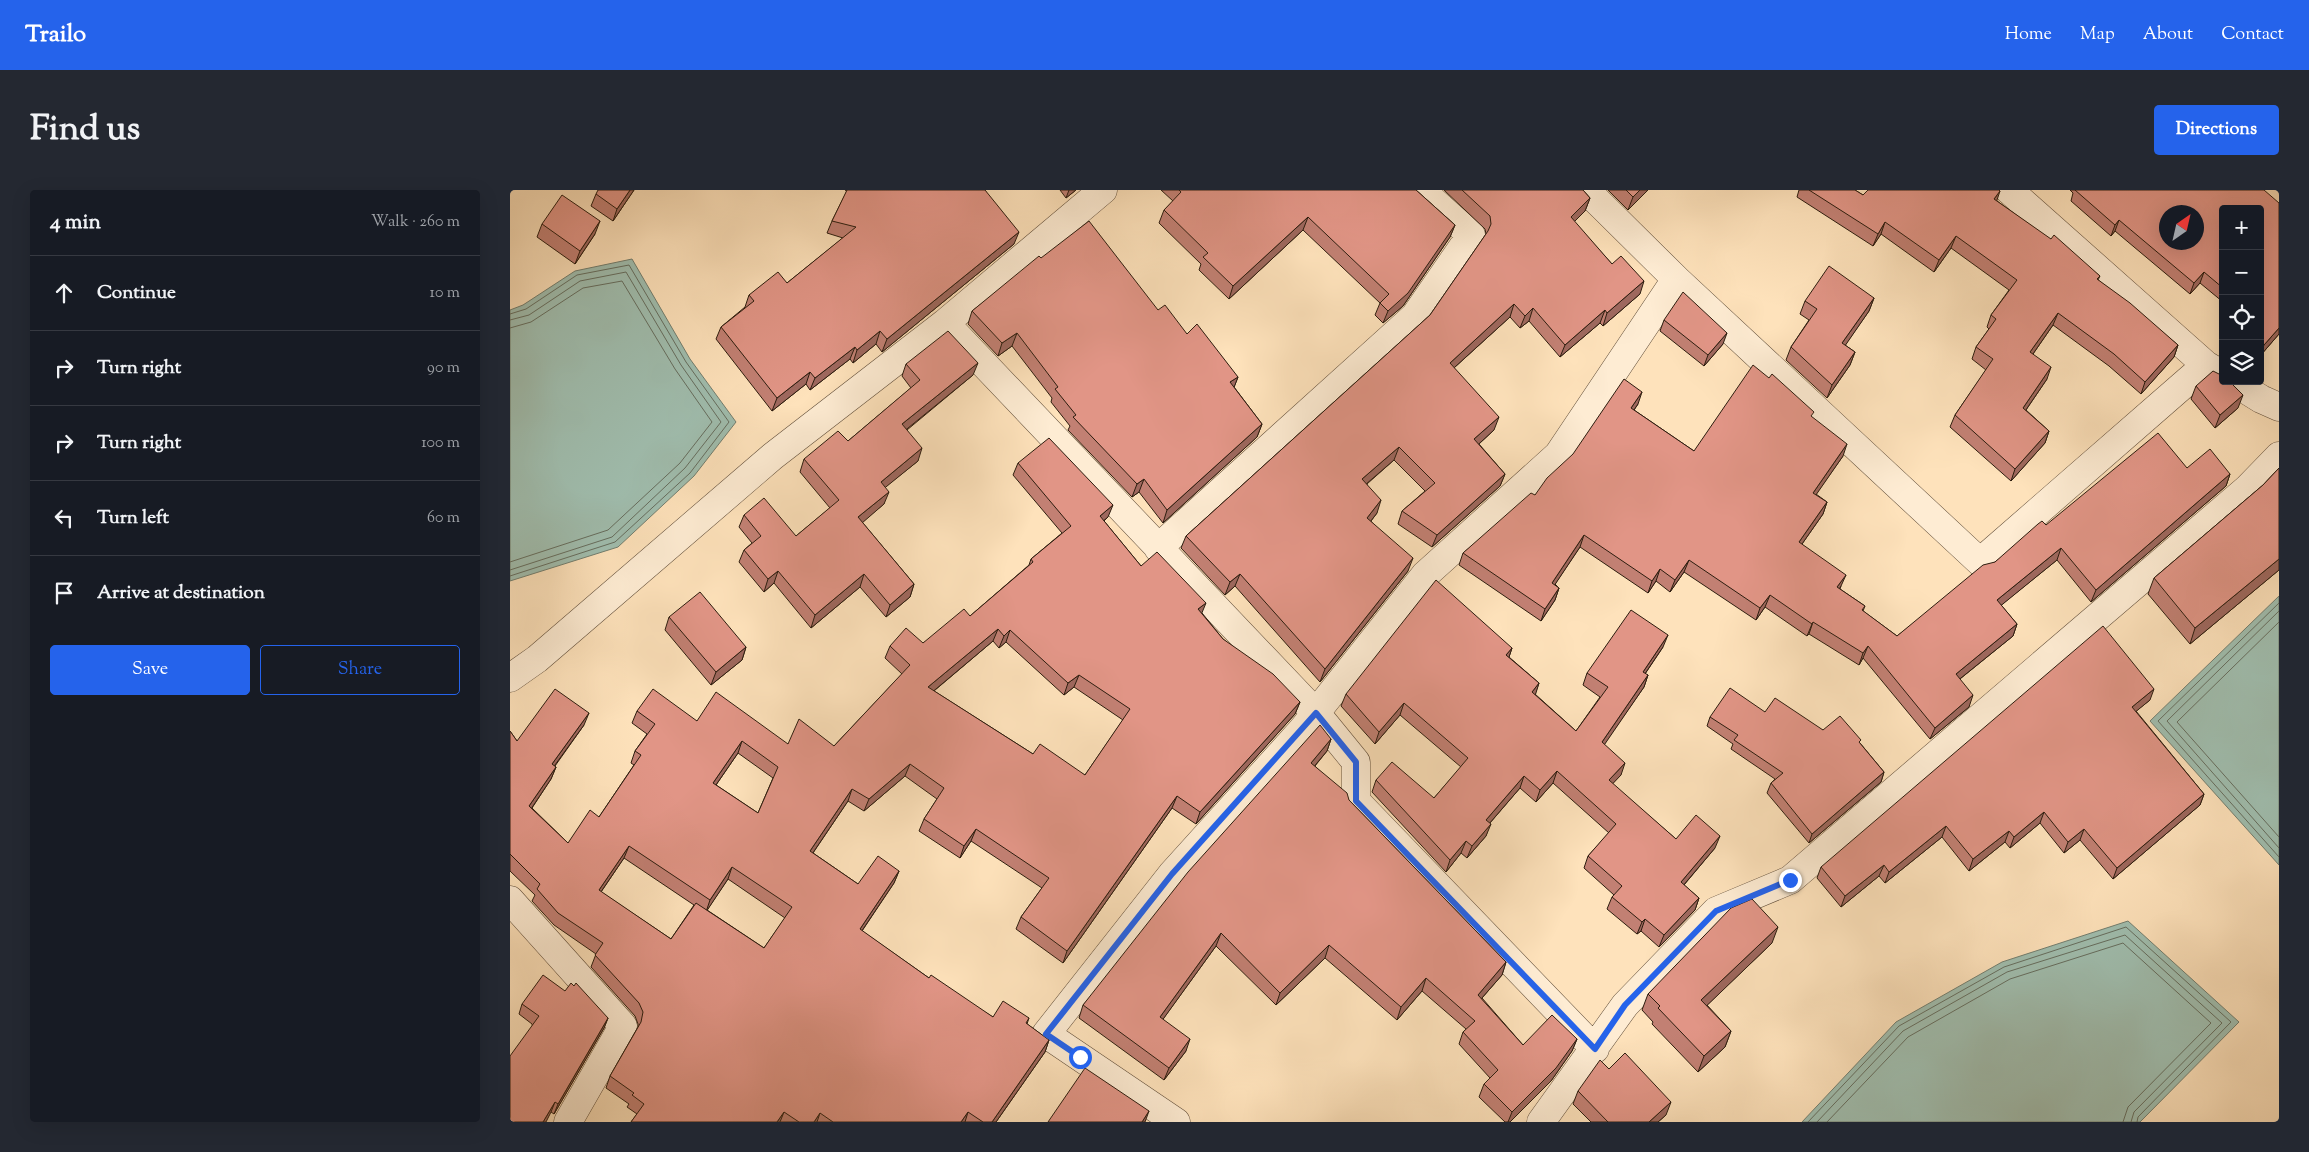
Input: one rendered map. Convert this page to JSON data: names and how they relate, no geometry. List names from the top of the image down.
{
  "north": "top right",
  "page": {
    "header": "Trailo",
    "nav": [
      "Home",
      "Map",
      "About",
      "Contact"
    ],
    "title": "Find us",
    "buttons": [
      "Directions",
      ["Save", "Share"]
    ],
    "heading": ["4 min", "Walk · 260 m"],
    "map_buttons": ["+", "−"],
    "list": [
      ["Continue", "10 m"],
      ["Turn right", "90 m"],
      ["Turn right", "100 m"],
      ["Turn left", "60 m"],
      "Arrive at destination"
    ]
  }
}
